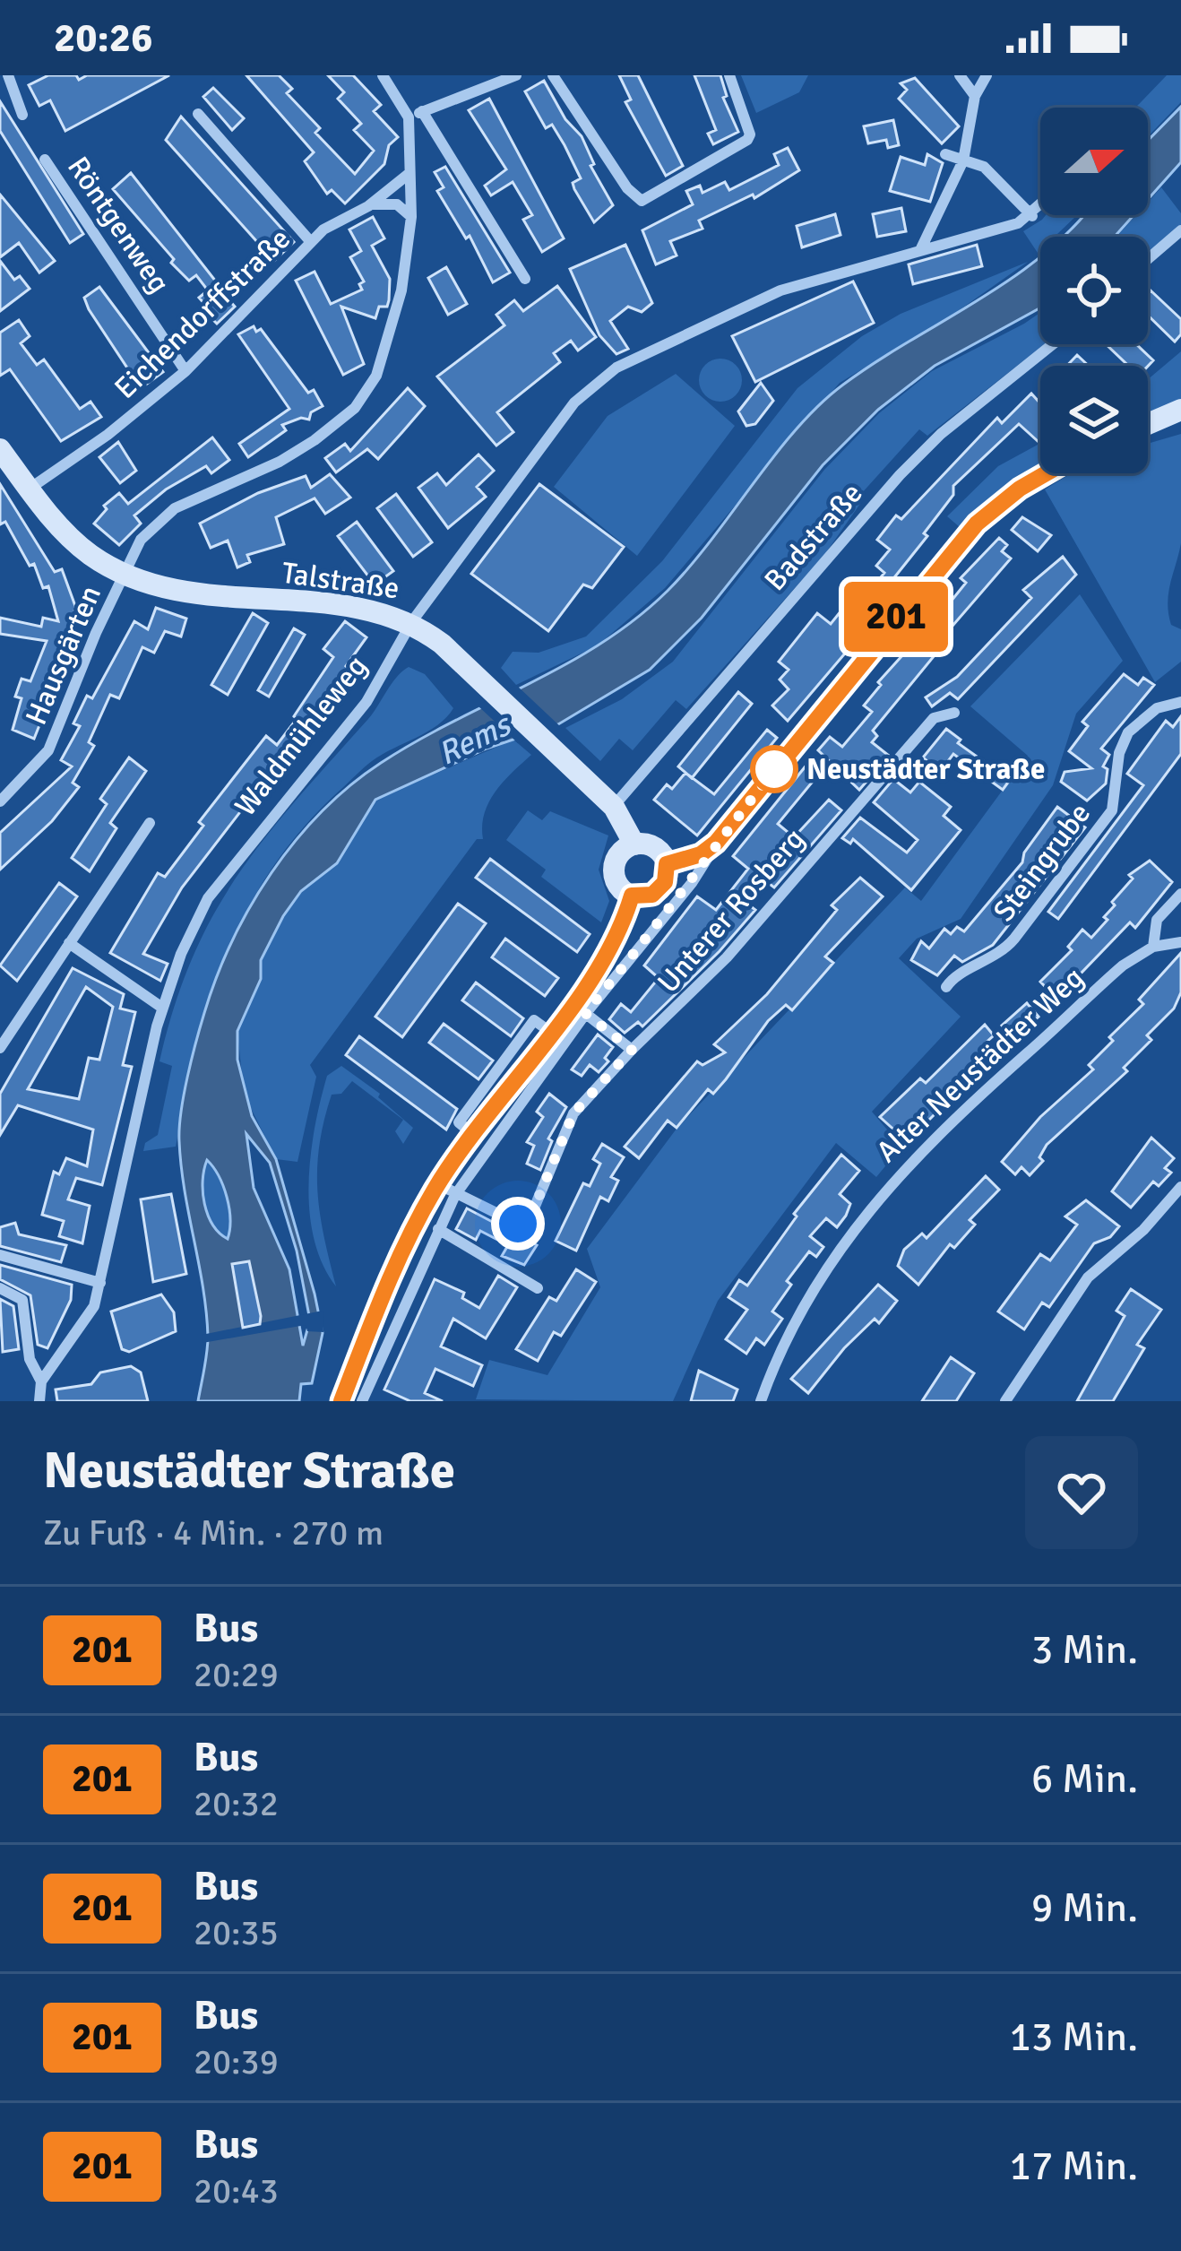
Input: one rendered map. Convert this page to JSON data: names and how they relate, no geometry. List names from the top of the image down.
{
  "streets": {
    "street": [
      "Röntgenweg",
      "Eichendorffstraße",
      "Badstraße",
      "Talstraße",
      "Hausgärten",
      "Waldmühleweg",
      "Steingrube",
      "Unterer Rosberg",
      "Alter Neustädter Weg"
    ]
  },
  "crossings": [
    ["Röntgenweg", "Eichendorffstraße"],
    ["Eichendorffstraße", "Talstraße"],
    ["Eichendorffstraße", "Hausgärten"],
    ["Badstraße", "Talstraße"],
    ["Talstraße", "Hausgärten"],
    ["Talstraße", "Waldmühleweg"]
  ],
  "water": ["Rems"],
  "places": ["Neustädter Straße"],
  "lines": ["bus line 201"],
  "north": "right",
  "page": {
    "status": "20:26",
    "on_map": "201",
    "heading": ["Neustädter Straße", "Zu Fuß · 4 Min. · 270 m"],
    "list": [
      {
        "mark": "201",
        "name": "Bus",
        "note": "20:29",
        "value": "3 Min."
      },
      {
        "mark": "201",
        "name": "Bus",
        "note": "20:32",
        "value": "6 Min."
      },
      {
        "mark": "201",
        "name": "Bus",
        "note": "20:35",
        "value": "9 Min."
      },
      {
        "mark": "201",
        "name": "Bus",
        "note": "20:39",
        "value": "13 Min."
      },
      {
        "mark": "201",
        "name": "Bus",
        "note": "20:43",
        "value": "17 Min."
      }
    ]
  }
}
